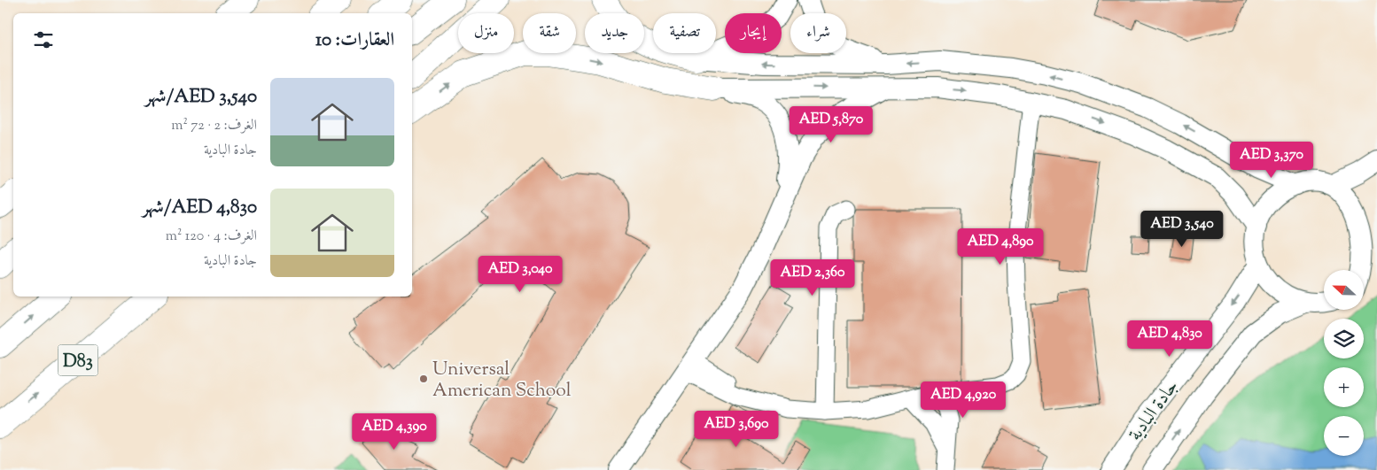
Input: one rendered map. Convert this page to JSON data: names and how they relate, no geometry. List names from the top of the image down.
{
  "streets": {
    "highway": ["D83"],
    "street": ["جادة البادية"]
  },
  "places": ["Universal American School"],
  "north": "left",
  "page": {
    "chip": [
      "شراء",
      "إيجار",
      "تصفية",
      "جديد",
      "شقة",
      "منزل"
    ],
    "heading": "العقارات: 10",
    "list": [
      {
        "name": "AED 3,540/شهر",
        "note": "الغرف: 2 · 72 m² · جادة البادية"
      },
      {
        "name": "AED 4,830/شهر",
        "note": "الغرف: 4 · 120 m² · جادة البادية"
      }
    ],
    "price": [
      "AED 5,870",
      "AED 3,370",
      "AED 3,540",
      "AED 4,890",
      "AED 3,040",
      "AED 2,360",
      "AED 4,830",
      "AED 4,920",
      "AED 3,690",
      "AED 4,390"
    ],
    "map_buttons": ["+", "−"]
  }
}
